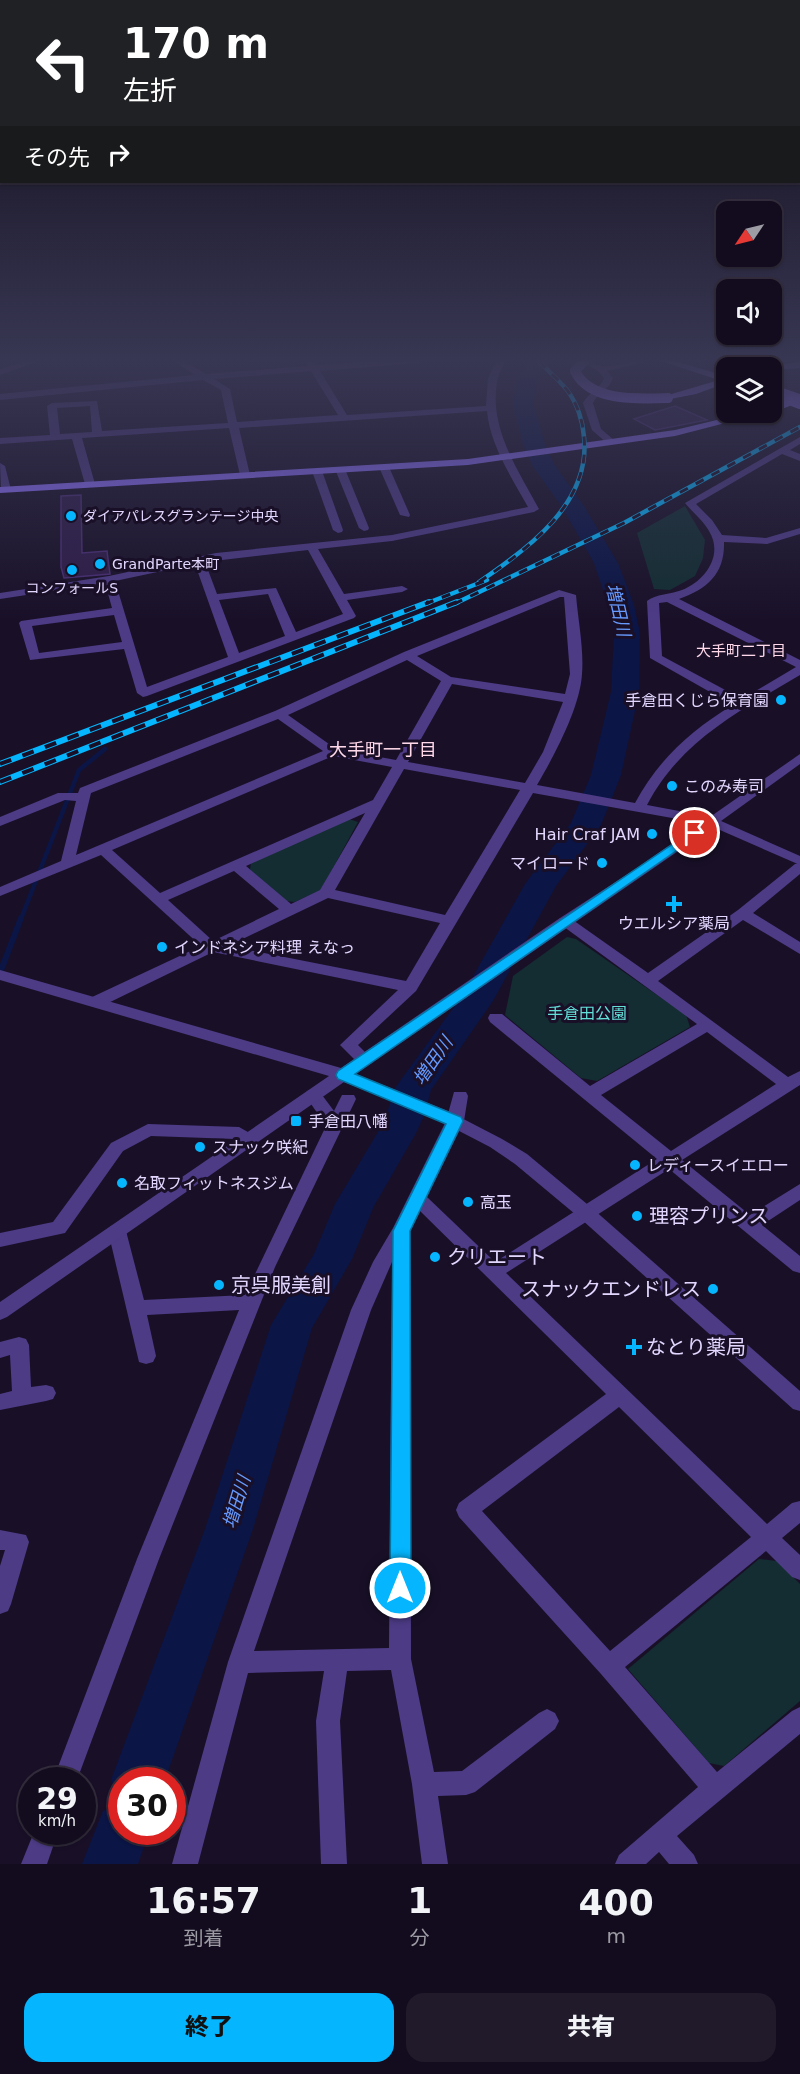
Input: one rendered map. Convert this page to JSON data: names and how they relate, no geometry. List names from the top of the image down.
{
  "districts": ["大手町二丁目", "大手町一丁目"],
  "water": ["増田川"],
  "parks": ["手倉田公園"],
  "places": {
    "other": [
      "ダイアパレスグランテージ中央",
      "GrandParte本町",
      "コンフォールS",
      "手倉田くじら保育園",
      "このみ寿司",
      "Hair Craf JAM",
      "マイロード",
      "インドネシア料理 えなっ",
      "スナック咲紀",
      "レディースイエロー",
      "名取フィットネスジム",
      "高玉",
      "理容プリンス",
      "クリエート",
      "京呉服美創",
      "スナックエンドレス"
    ],
    "health": ["ウエルシア薬局", "なとり薬局"],
    "transit": ["手倉田八幡"]
  },
  "north": "bottom left",
  "page": {
    "turn": ["170 m", "左折"],
    "then": "その先",
    "speed": "29 km/h",
    "limit": "30",
    "eta": [
      "16:57",
      "到着",
      "1",
      "分",
      "400",
      "m"
    ],
    "buttons": ["終了", "共有"]
  }
}
